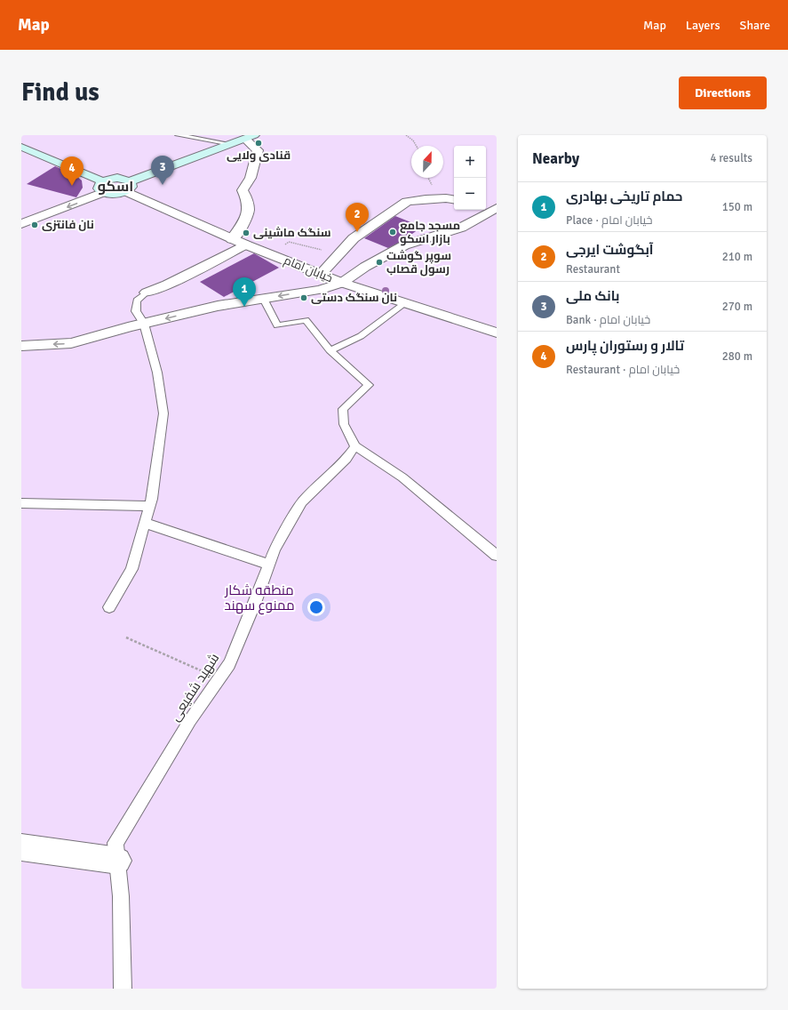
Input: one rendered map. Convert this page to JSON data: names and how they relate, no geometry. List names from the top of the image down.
{
  "streets": {
    "street": ["خیابان امام"],
    "lane": ["شهید شفیعی"]
  },
  "districts": ["اسکو"],
  "parks": ["منطقه شکار ممنوع سهند"],
  "places": [
    "قنادی ولایی",
    "نان فانتزی",
    "مسجد جامع بازار اسکو",
    "سنگک ماشینی",
    "سوپر گوشت رسول قصاب",
    "نان سنگک دستی"
  ],
  "north": "top",
  "page": {
    "header": "Map",
    "nav": ["Map", "Layers", "Share"],
    "buttons": "Directions",
    "title": "Find us",
    "heading": ["Nearby", "4 results"],
    "map_buttons": ["+", "−"],
    "pins": [
      "3",
      "4",
      "2",
      "1"
    ],
    "list": [
      {
        "mark": "1",
        "name": "حمام تاریخی بهادری",
        "note": "Place · خیابان امام",
        "value": "150 m"
      },
      {
        "mark": "2",
        "name": "آبگوشت ایرجی",
        "note": "Restaurant",
        "value": "210 m"
      },
      {
        "mark": "3",
        "name": "بانک ملی",
        "note": "Bank · خیابان امام",
        "value": "270 m"
      },
      {
        "mark": "4",
        "name": "تالار و رستوران پارس",
        "note": "Restaurant · خیابان امام",
        "value": "280 m"
      }
    ]
  }
}
